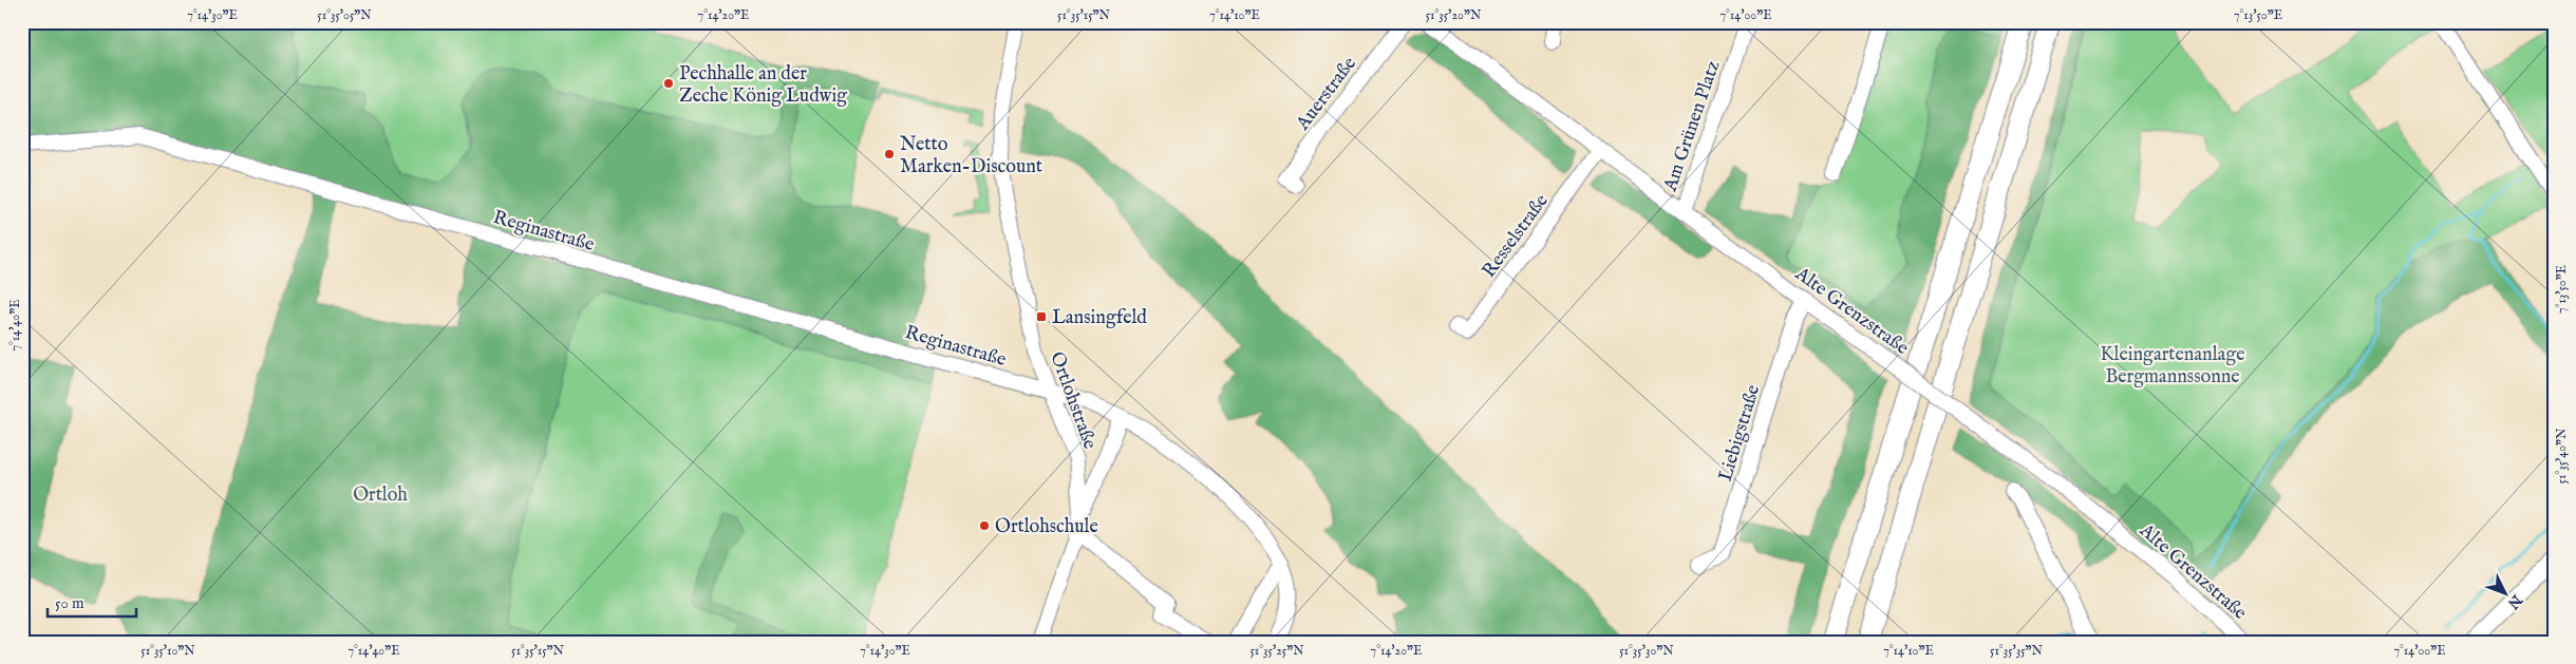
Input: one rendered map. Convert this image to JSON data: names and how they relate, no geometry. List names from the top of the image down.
{
  "streets": {
    "street": [
      "Auerstraße",
      "Am Grünen Platz",
      "Reginastraße",
      "Resselstraße",
      "Alte Grenzstraße",
      "Ortlohstraße",
      "Liebigstraße"
    ]
  },
  "crossings": [
    ["Am Grünen Platz", "Alte Grenzstraße"],
    ["Reginastraße", "Ortlohstraße"],
    ["Resselstraße", "Alte Grenzstraße"],
    ["Alte Grenzstraße", "Liebigstraße"]
  ],
  "parks": ["Kleingartenanlage Bergmannssonne", "Ortloh"],
  "places": {
    "other": ["Pechhalle an der Zeche König Ludwig", "Netto Marken-Discount", "Ortlohschule"],
    "transit": ["Lansingfeld"]
  },
  "scale_bar": "50 m",
  "north": "bottom right",
  "coordinates": [
    "7°14'30\"E",
    "51°35'05\"N",
    "7°14'20\"E",
    "51°35'15\"N",
    "7°14'10\"E",
    "51°35'20\"N",
    "7°14'00\"E",
    "7°13'50\"E",
    "7°14'40\"E",
    "51°35'40\"N",
    "51°35'10\"N",
    "51°35'25\"N",
    "51°35'30\"N",
    "51°35'35\"N"
  ]
}
